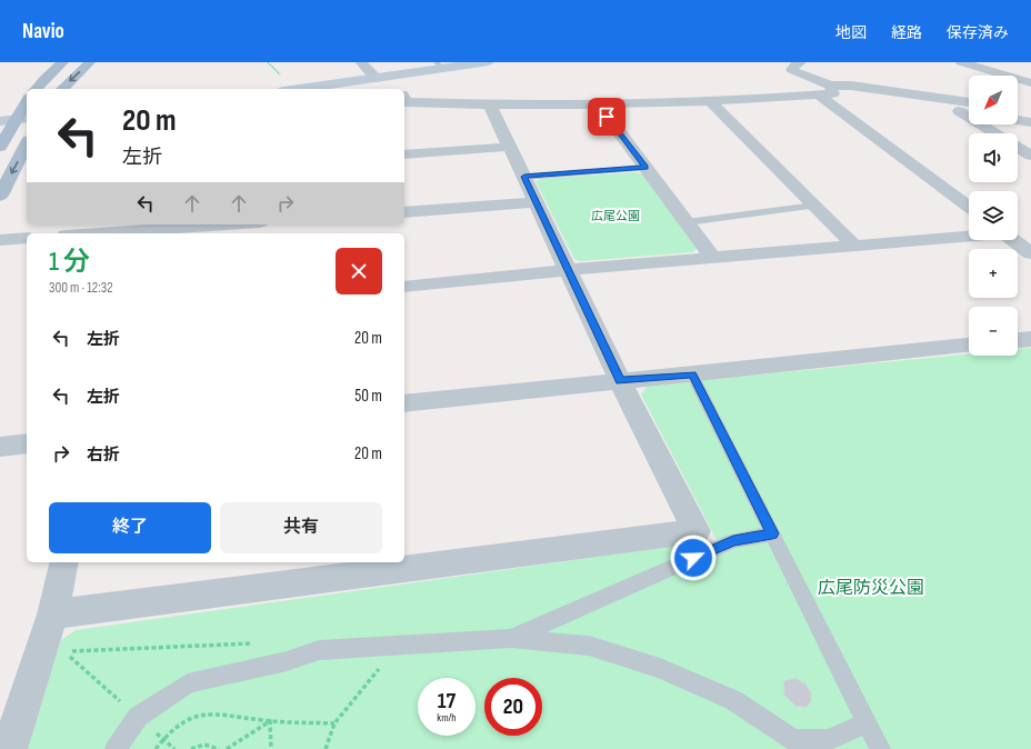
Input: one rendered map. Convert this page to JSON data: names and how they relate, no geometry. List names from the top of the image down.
{
  "parks": ["広尾公園", "広尾防災公園"],
  "north": "bottom left",
  "page": {
    "header": "Navio",
    "nav": ["地図", "経路", "保存済み"],
    "map_buttons": ["+", "−"],
    "turn": ["20 m", "左折"],
    "heading": ["1 分", "300 m · 12:32"],
    "list": [
      {
        "name": "左折",
        "value": "20 m"
      },
      {
        "name": "左折",
        "value": "50 m"
      },
      {
        "name": "右折",
        "value": "20 m"
      }
    ],
    "buttons": ["終了", "共有"],
    "speed": "17 km/h",
    "limit": "20"
  }
}
